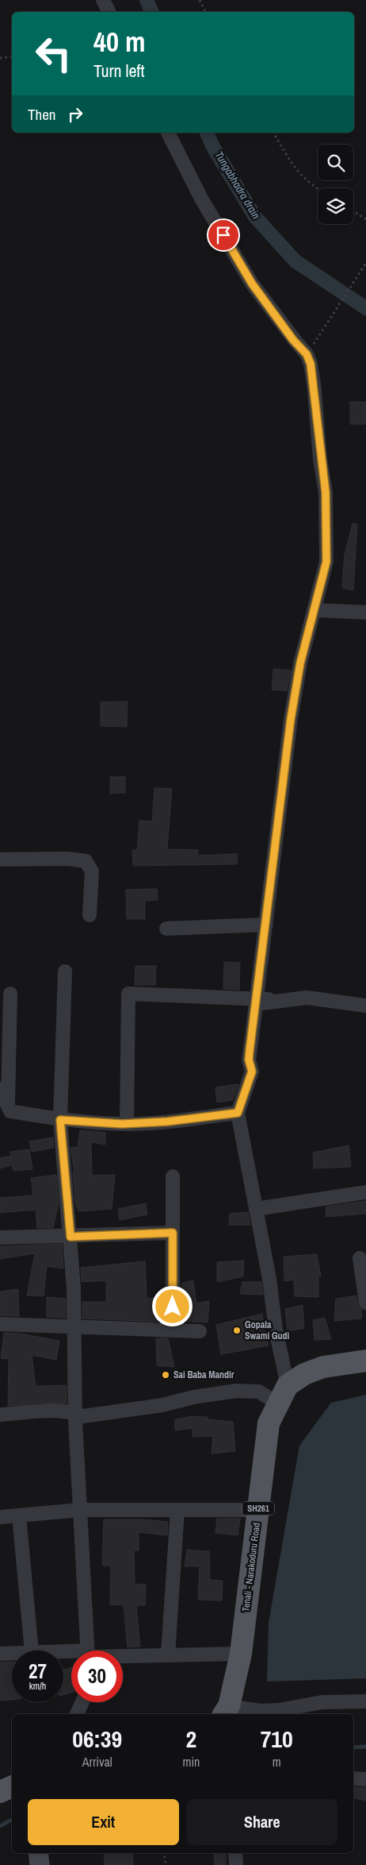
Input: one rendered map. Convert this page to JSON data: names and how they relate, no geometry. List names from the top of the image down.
{
  "streets": {
    "main road": ["SH261", "Tenali - Narakoduru Road"]
  },
  "water": ["Tungabhadra drain"],
  "places": ["Gopala Swami Gudi", "Sai Baba Mandir"],
  "page": {
    "turn": ["40 m", "Turn left"],
    "then": "Then",
    "speed": "27 km/h",
    "limit": "30",
    "eta": [
      "06:39",
      "Arrival",
      "2",
      "min",
      "710",
      "m"
    ],
    "buttons": ["Exit", "Share"]
  }
}
